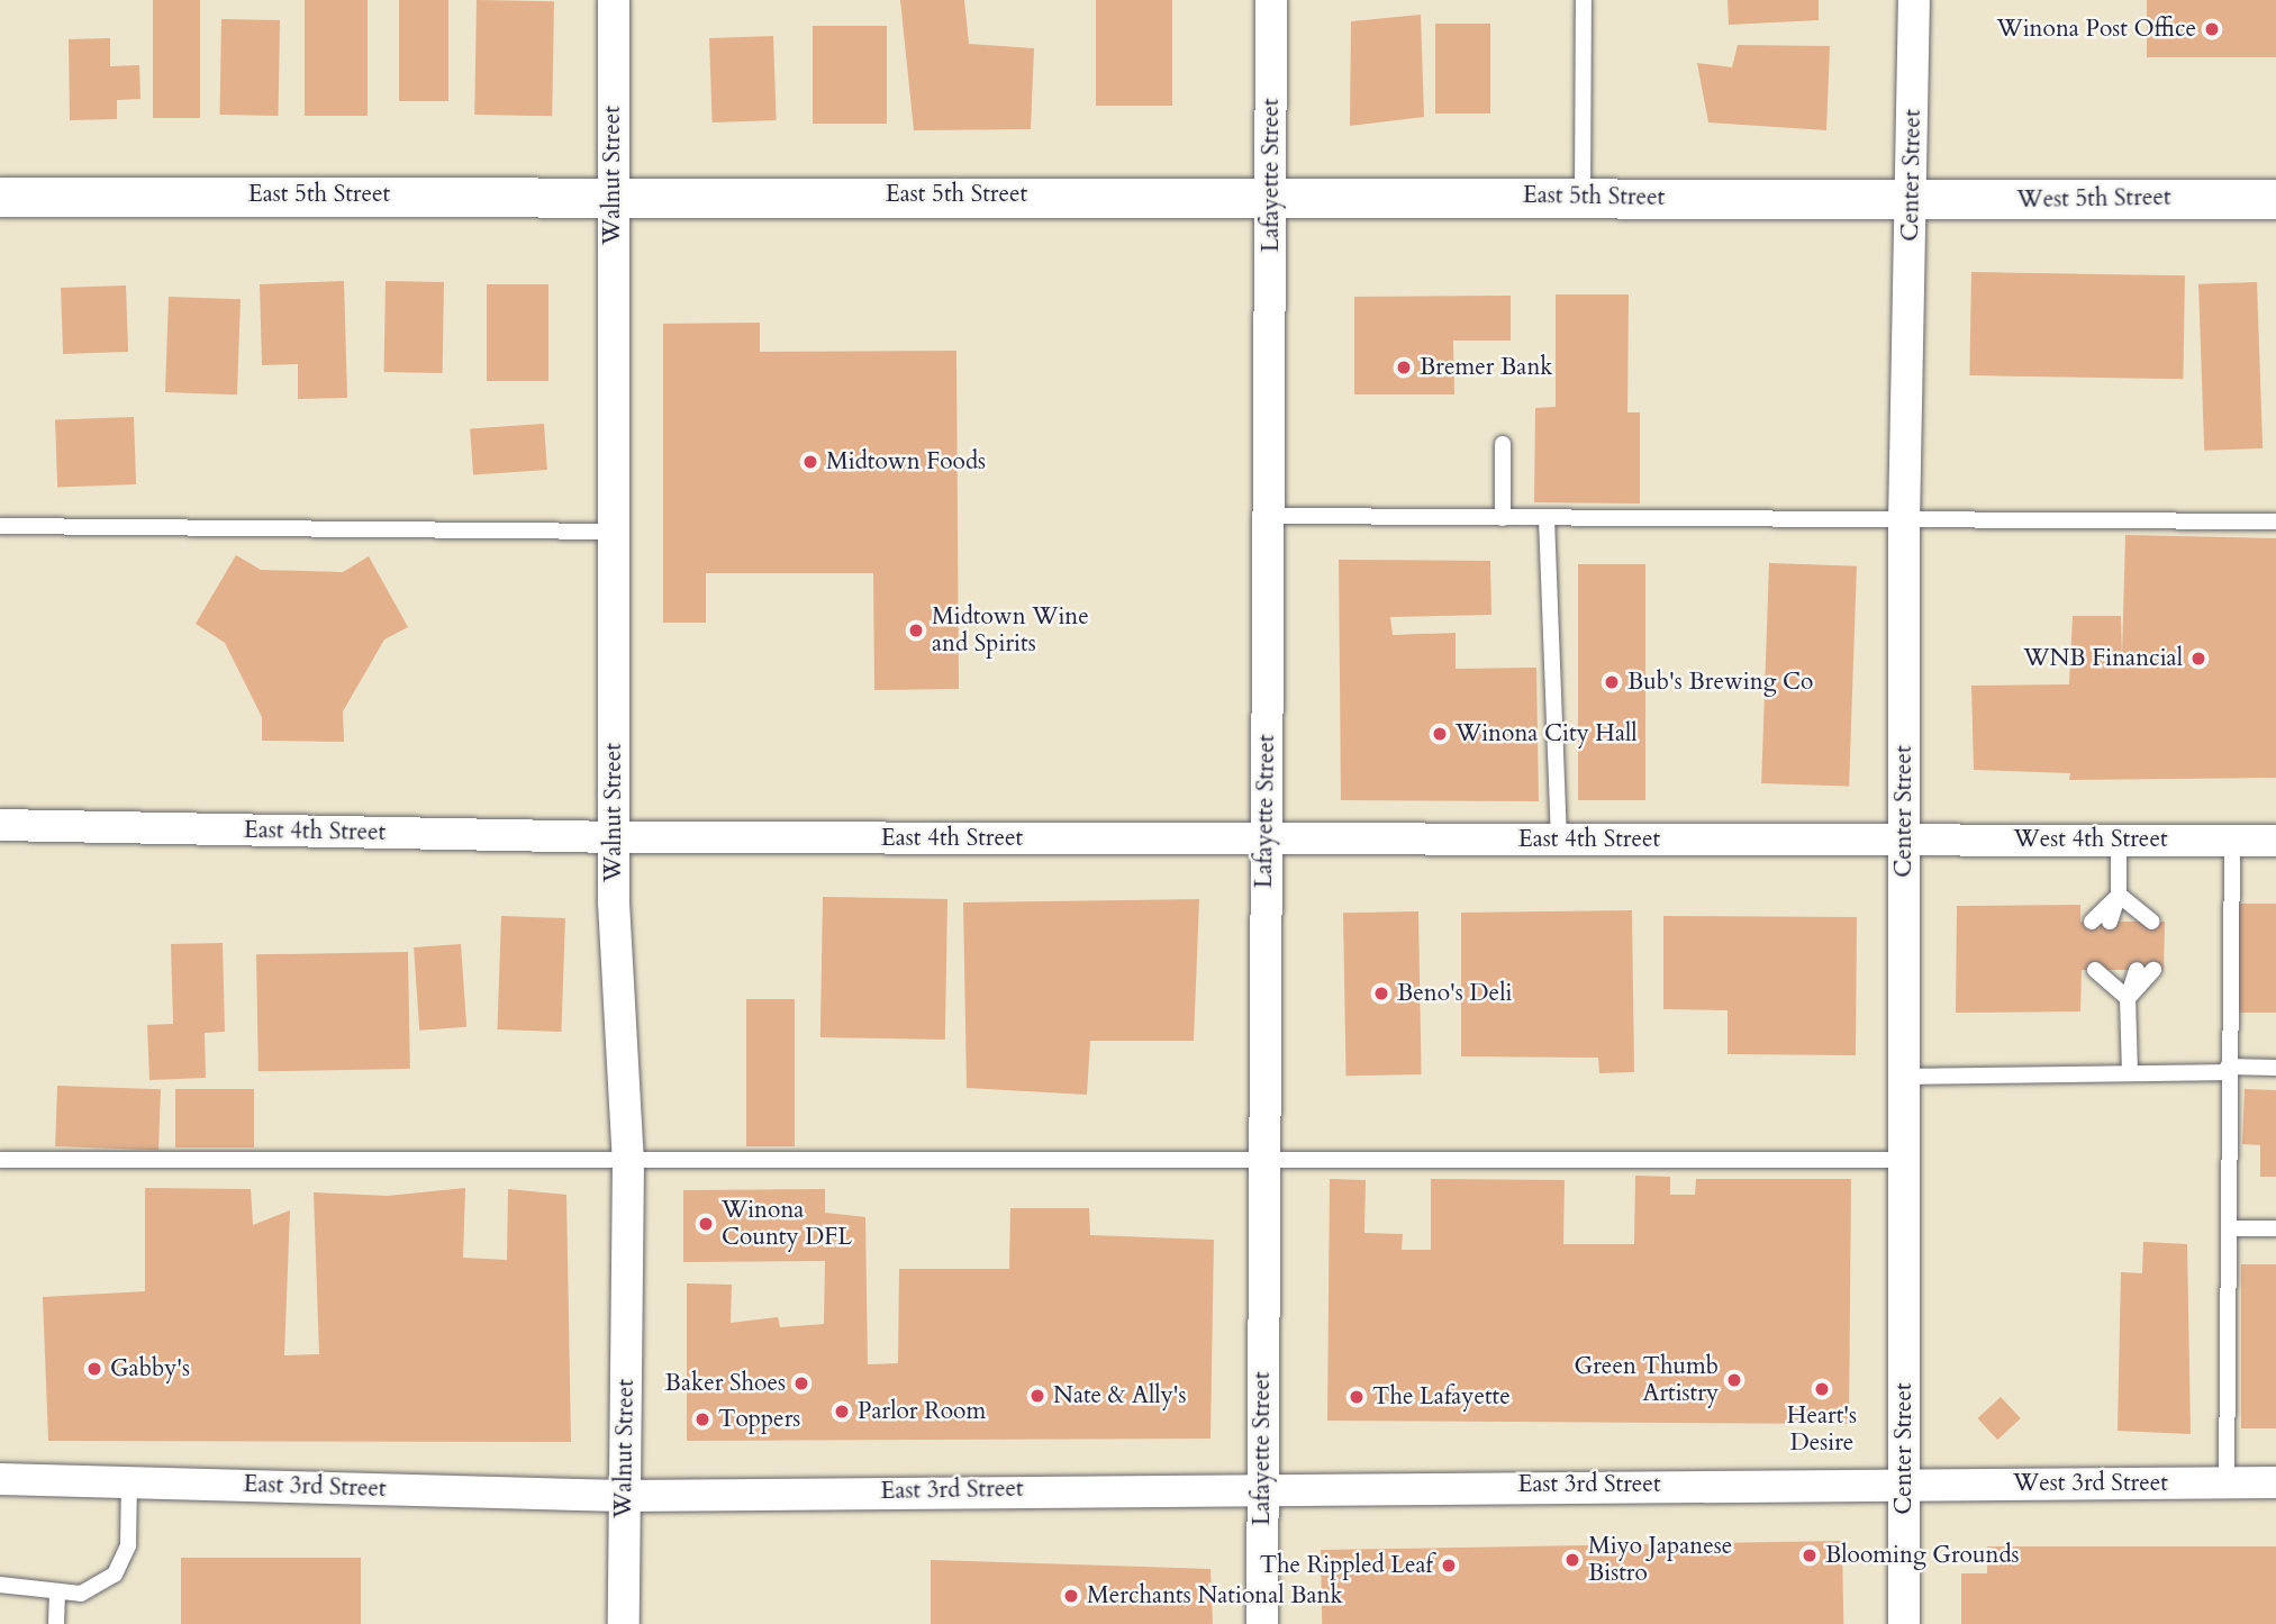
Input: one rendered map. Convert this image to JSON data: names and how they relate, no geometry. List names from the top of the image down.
{
  "streets": {
    "street": [
      "Walnut Street",
      "Lafayette Street",
      "Center Street",
      "East 5th Street",
      "West 5th Street",
      "East 4th Street",
      "West 4th Street",
      "West 3rd Street",
      "East 3rd Street"
    ]
  },
  "crossings": [
    ["Walnut Street", "East 5th Street"],
    ["Walnut Street", "East 4th Street"],
    ["Walnut Street", "East 3rd Street"],
    ["Lafayette Street", "East 5th Street"],
    ["Lafayette Street", "East 4th Street"],
    ["Lafayette Street", "East 3rd Street"],
    ["Center Street", "East 5th Street"],
    ["Center Street", "West 5th Street"],
    ["Center Street", "East 4th Street"],
    ["Center Street", "West 4th Street"],
    ["Center Street", "West 3rd Street"],
    ["Center Street", "East 3rd Street"],
    ["East 5th Street", "West 5th Street"],
    ["East 4th Street", "West 4th Street"],
    ["West 3rd Street", "East 3rd Street"]
  ],
  "places": [
    "Winona Post Office",
    "Bremer Bank",
    "Midtown Foods",
    "Midtown Wine and Spirits",
    "WNB Financial",
    "Bub's Brewing Co",
    "Winona City Hall",
    "Beno's Deli",
    "Winona County DFL",
    "Gabby's",
    "Green Thumb Artistry",
    "Baker Shoes",
    "Heart's Desire",
    "Nate & Ally's",
    "The Lafayette",
    "Parlor Room",
    "Toppers",
    "Blooming Grounds",
    "Miyo Japanese Bistro",
    "The Rippled Leaf",
    "Merchants National Bank"
  ]
}
